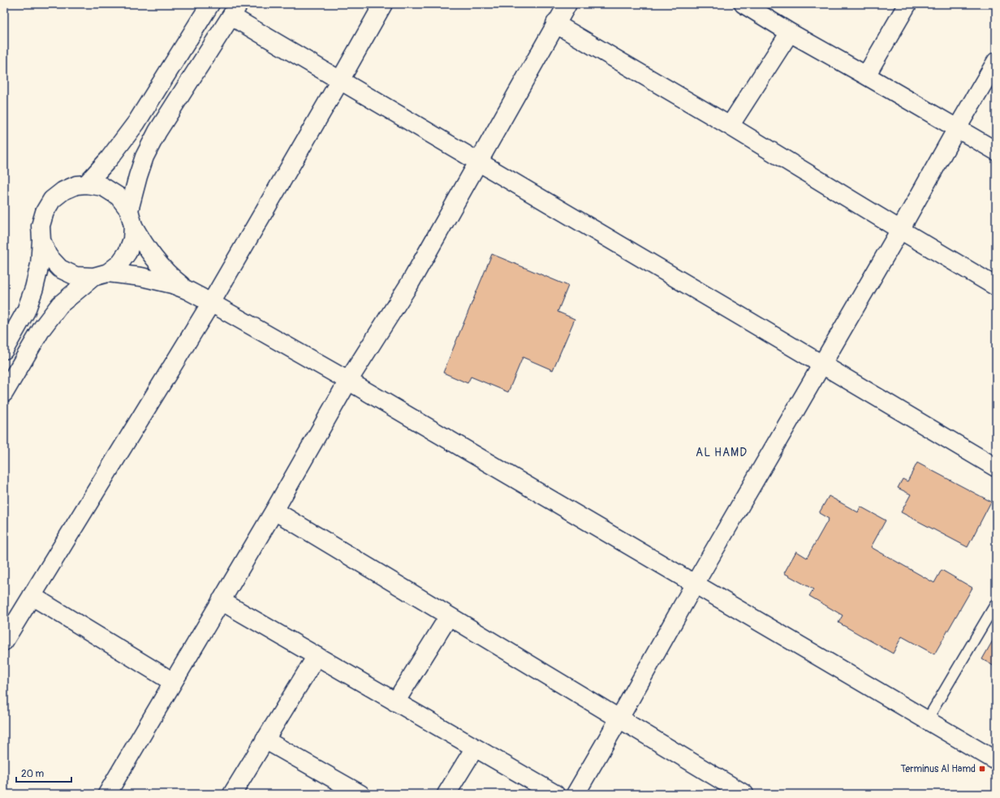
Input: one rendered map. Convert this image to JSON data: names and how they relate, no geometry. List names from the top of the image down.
{
  "districts": ["AL HAMD"],
  "places": {
    "transit": ["Terminus Al Hamd"]
  },
  "scale_bar": "20 m"
}
